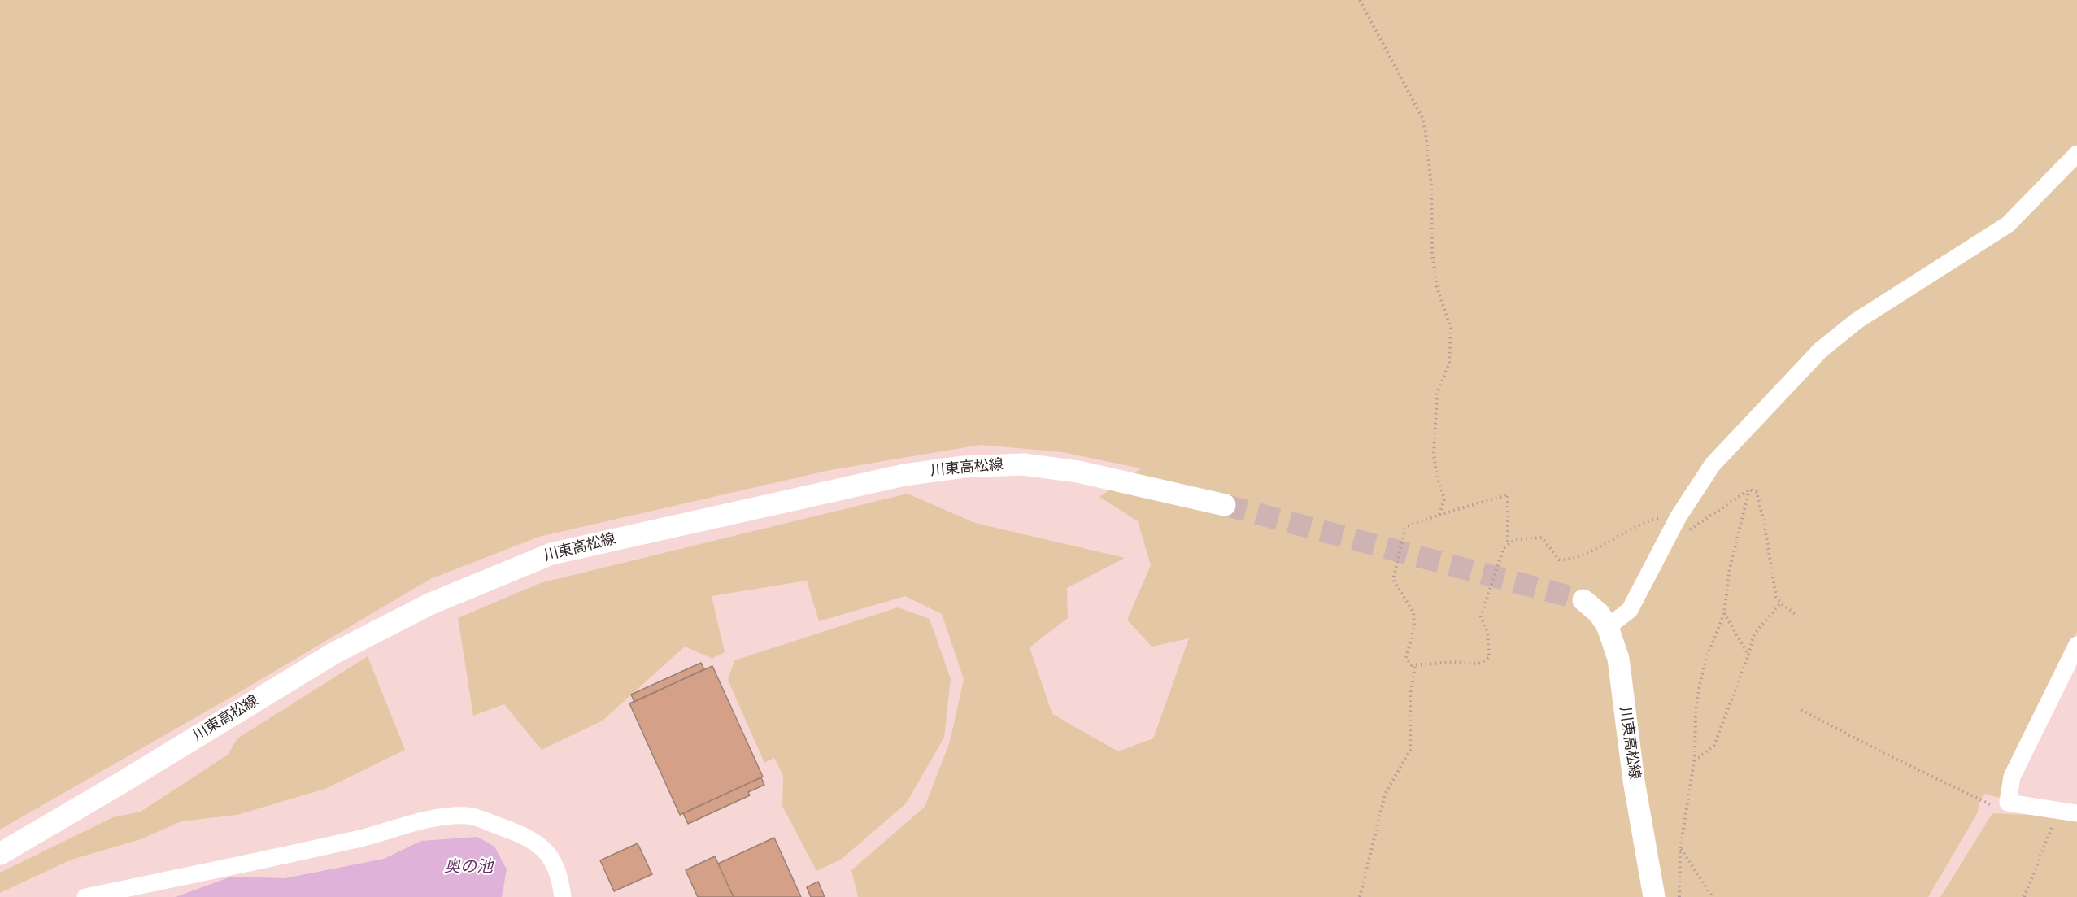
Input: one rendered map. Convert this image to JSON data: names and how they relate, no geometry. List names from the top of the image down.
{
  "streets": {
    "main road": ["川東高松線"]
  },
  "water": ["奥の池"]
}
